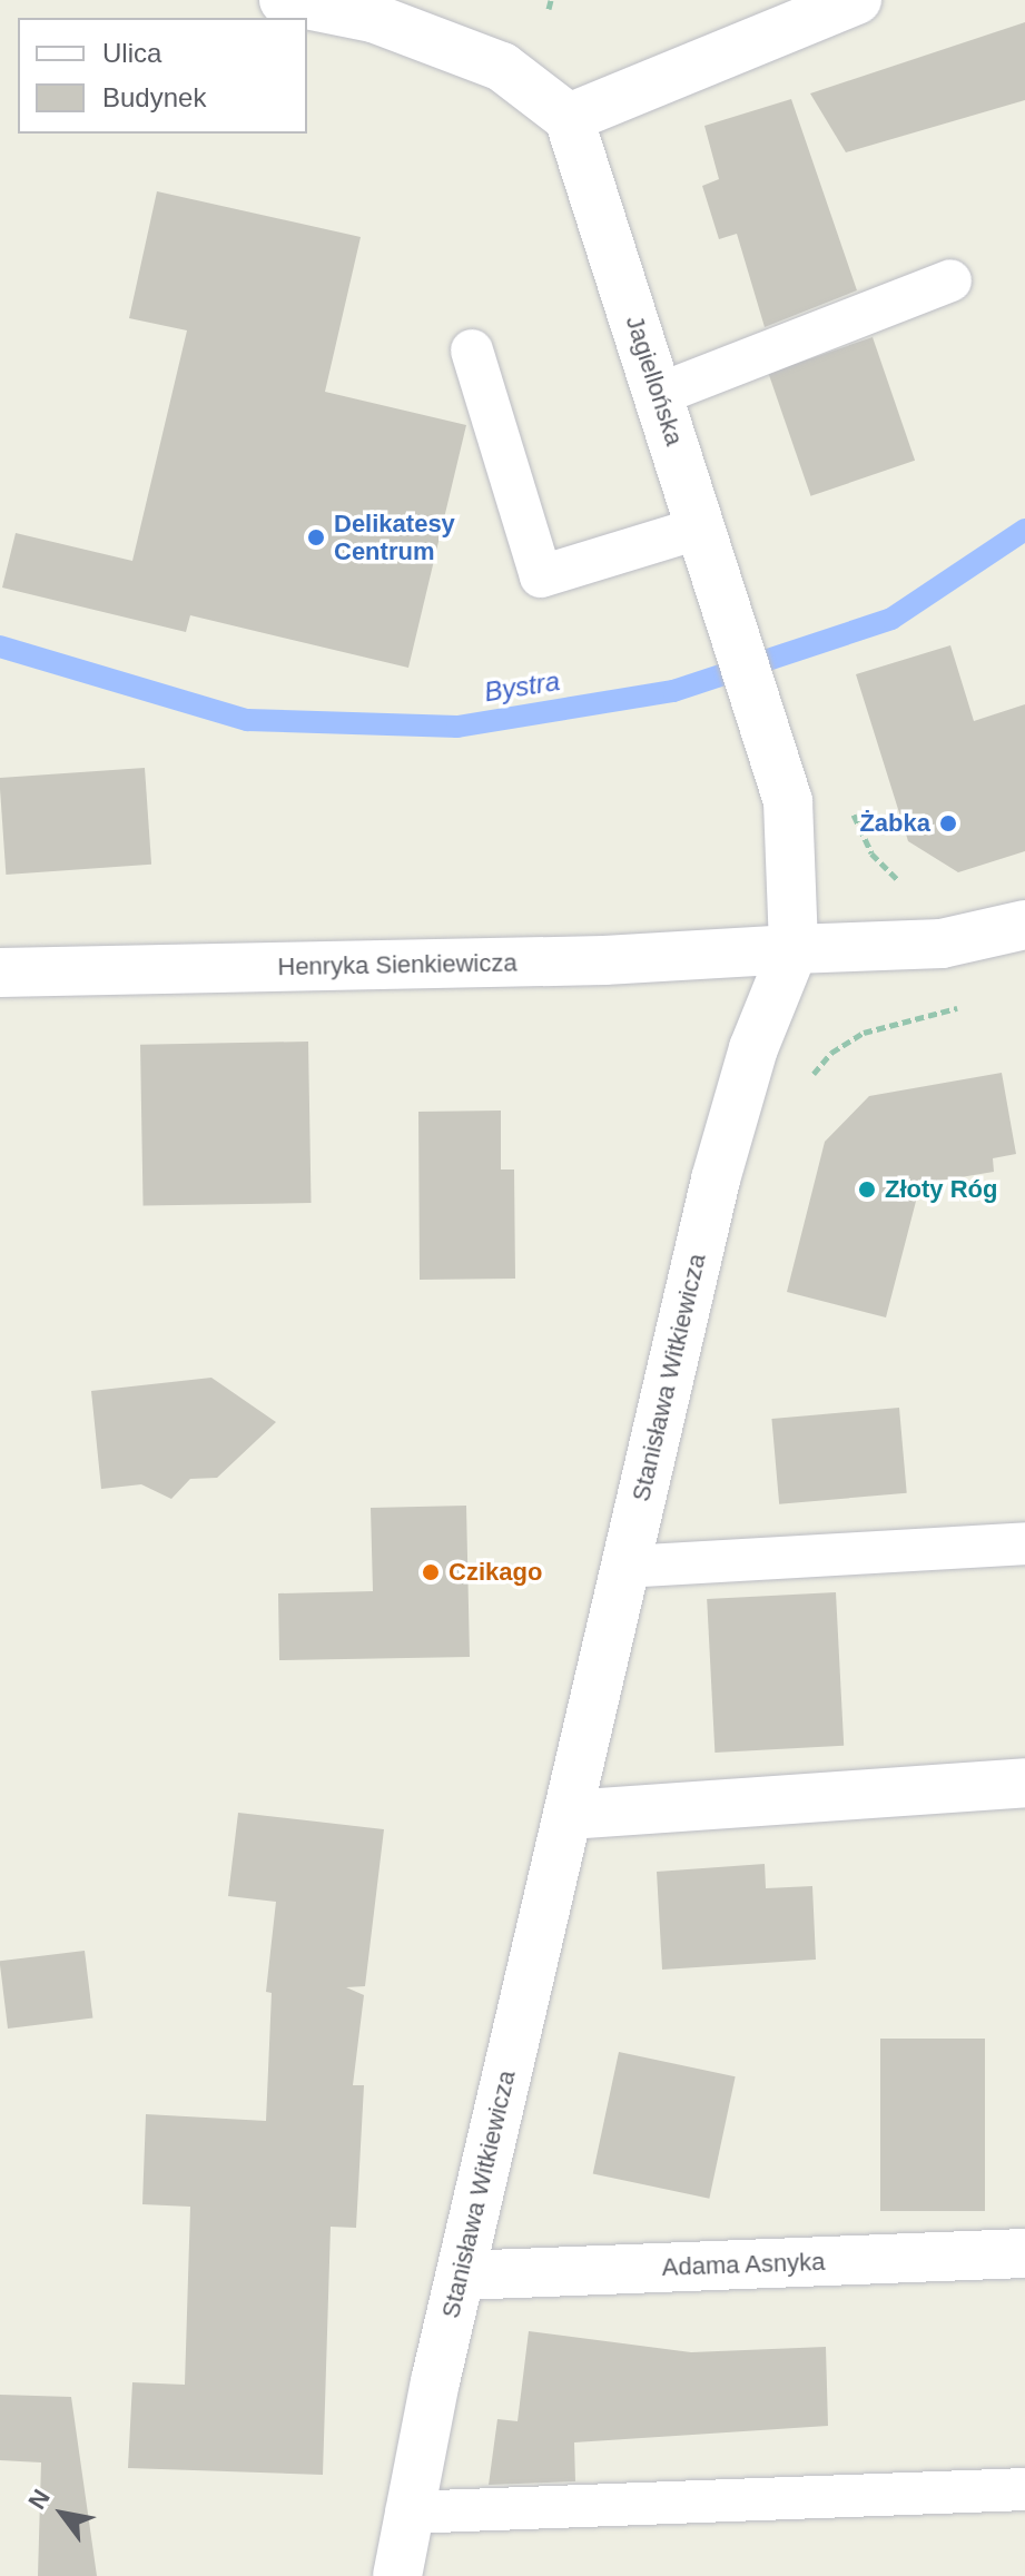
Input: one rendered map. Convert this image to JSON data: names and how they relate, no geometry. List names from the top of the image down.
{
  "streets": {
    "street": [
      "Jagiellońska",
      "Henryka Sienkiewicza",
      "Stanisława Witkiewicza",
      "Adama Asnyka"
    ]
  },
  "crossings": [
    ["Jagiellońska", "Henryka Sienkiewicza"],
    ["Jagiellońska", "Stanisława Witkiewicza"],
    ["Henryka Sienkiewicza", "Stanisława Witkiewicza"],
    ["Stanisława Witkiewicza", "Adama Asnyka"]
  ],
  "water": ["Bystra"],
  "places": [
    "Delikatesy Centrum",
    "Żabka",
    "Złoty Róg",
    "Czikago"
  ],
  "legend": ["Ulica", "Budynek"],
  "north": "top left"
}
